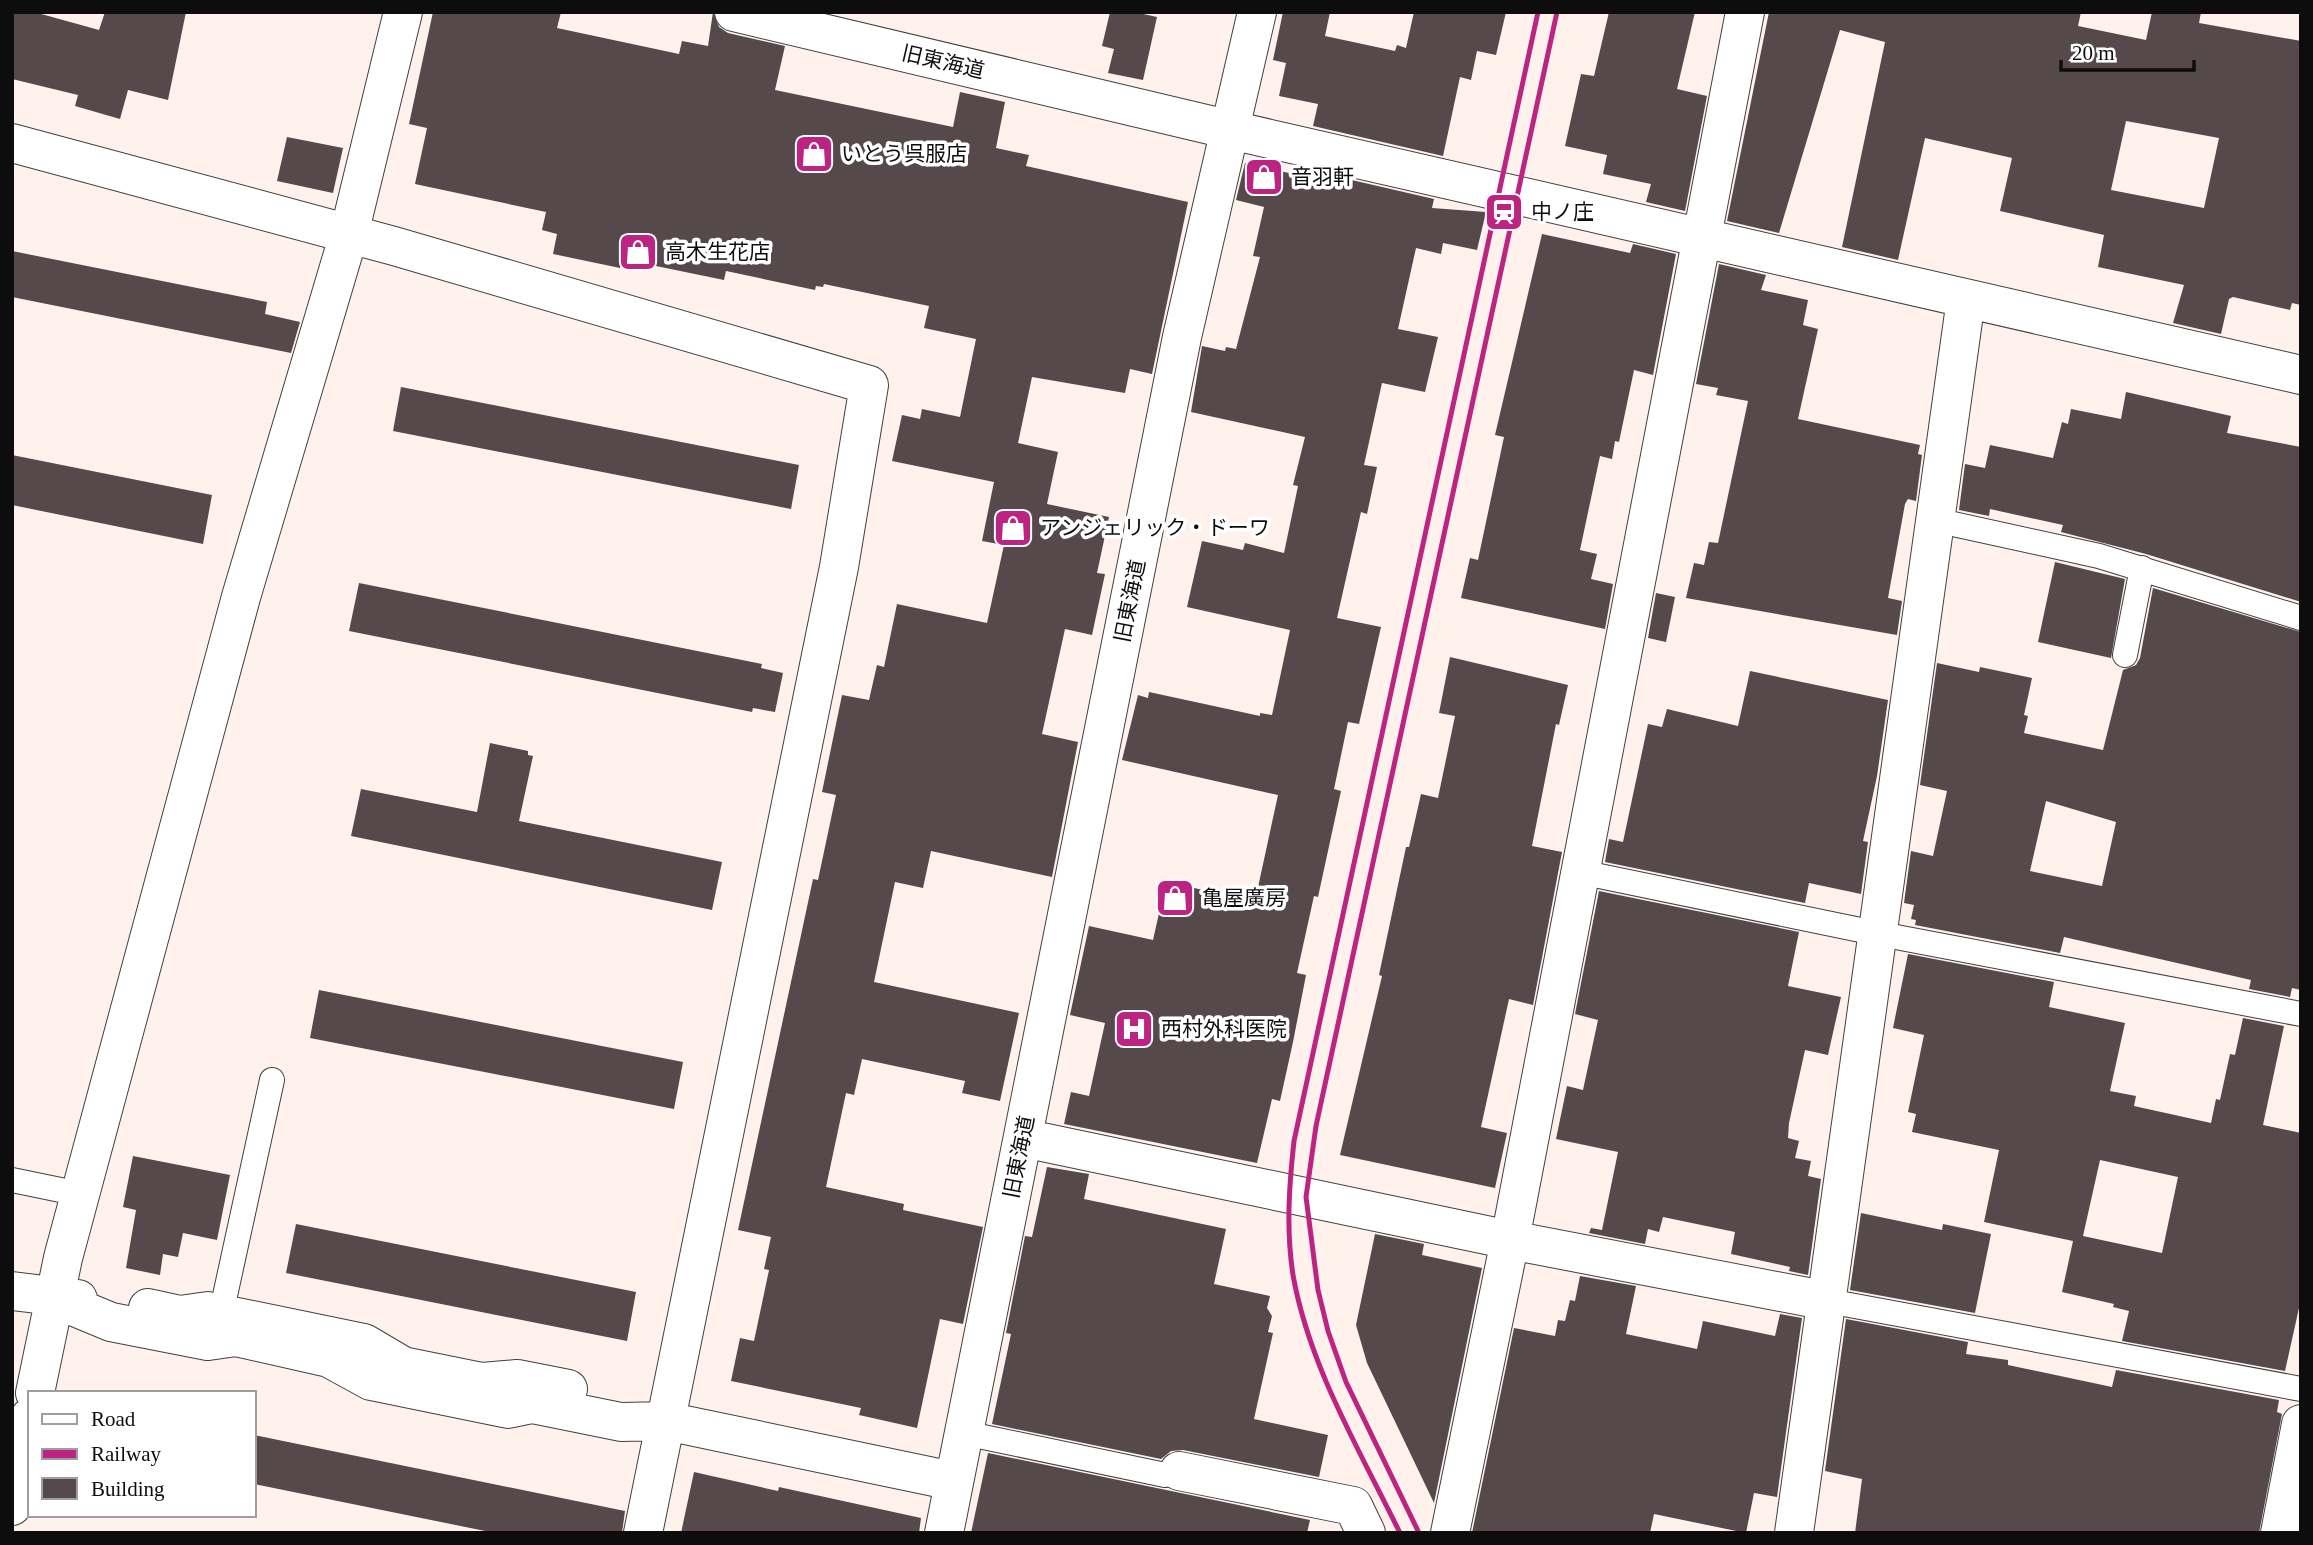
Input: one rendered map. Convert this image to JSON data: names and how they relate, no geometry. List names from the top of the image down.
{
  "streets": {
    "street": ["旧東海道"]
  },
  "places": {
    "shop": [
      "いとう呉服店",
      "音羽軒",
      "高木生花店",
      "アンジェリック・ドーワ",
      "亀屋廣房"
    ],
    "station": ["中ノ庄"],
    "hospital": ["西村外科医院"]
  },
  "legend": ["Road", "Railway", "Building"],
  "scale_bar": "20 m"
}
